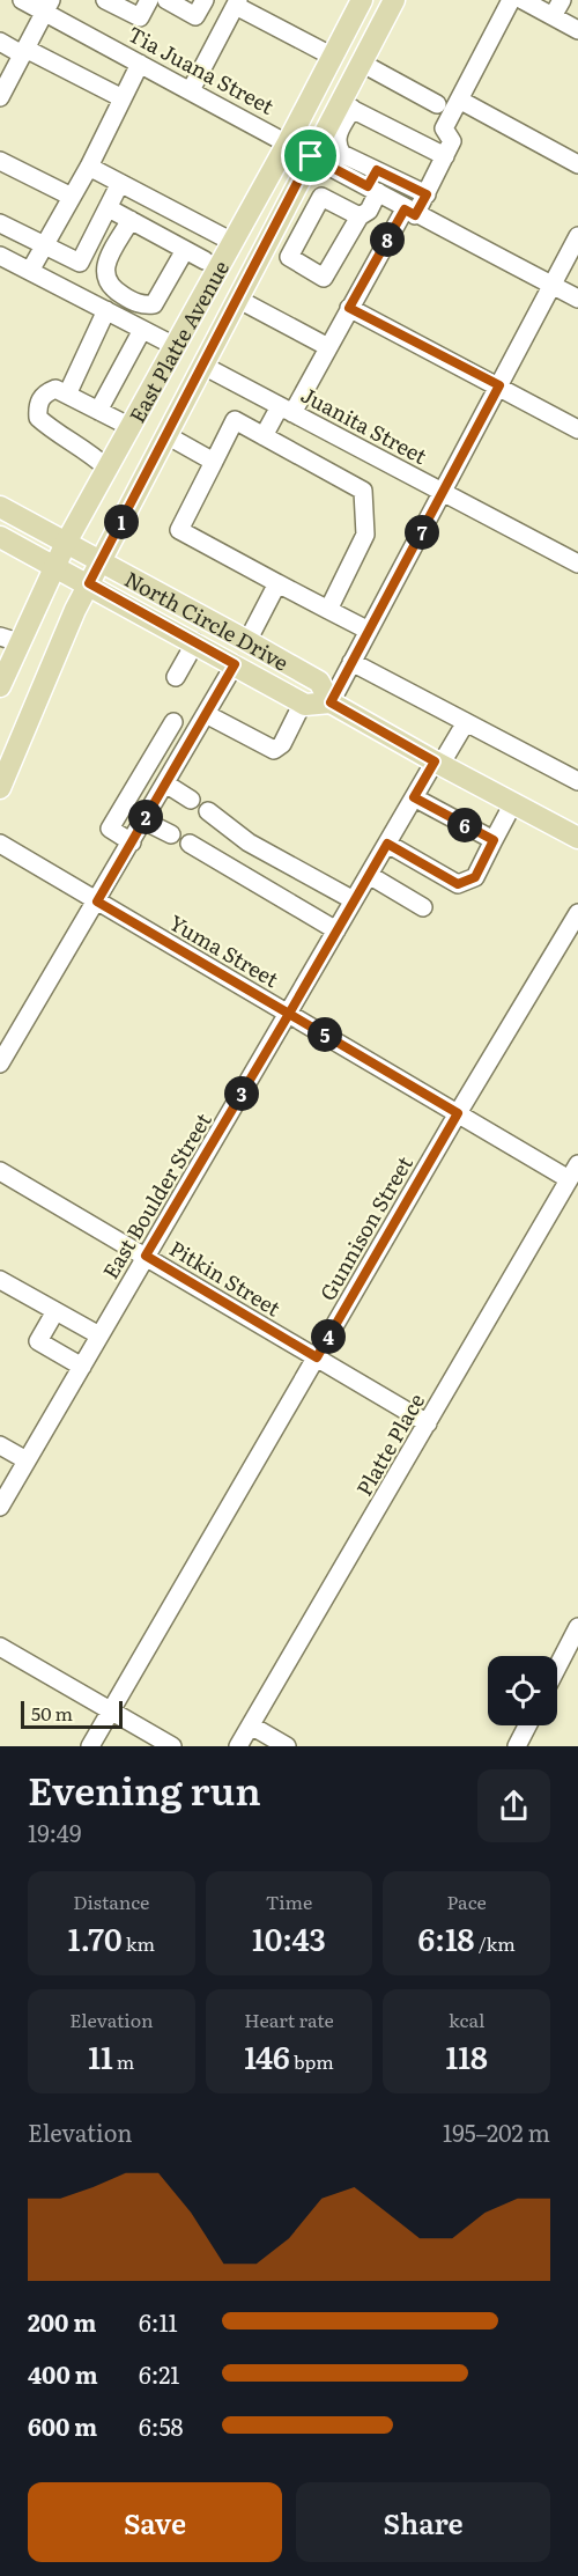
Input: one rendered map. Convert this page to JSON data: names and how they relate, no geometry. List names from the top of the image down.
{
  "streets": {
    "main road": ["East Platte Avenue", "North Circle Drive"],
    "street": [
      "Tia Juana Street",
      "Juanita Street",
      "Yuma Street",
      "East Boulder Street",
      "Gunnison Street",
      "Pitkin Street",
      "Platte Place"
    ]
  },
  "crossings": [
    ["Tia Juana Street", "East Platte Avenue"],
    ["East Platte Avenue", "Juanita Street"],
    ["East Platte Avenue", "North Circle Drive"],
    ["North Circle Drive", "East Boulder Street"],
    ["Yuma Street", "East Boulder Street"],
    ["Yuma Street", "Gunnison Street"],
    ["Yuma Street", "Platte Place"],
    ["East Boulder Street", "Pitkin Street"],
    ["Gunnison Street", "Pitkin Street"],
    ["Pitkin Street", "Platte Place"]
  ],
  "scale_bar": "50 m",
  "page": {
    "pins": [
      "8",
      "1",
      "7",
      "2",
      "6",
      "5",
      "3",
      "4"
    ],
    "scale": "50 m",
    "heading": ["Evening run", "19:49"],
    "stats": [
      ["Distance", "1.70 km"],
      ["Time", "10:43"],
      ["Pace", "6:18 /km"],
      ["Elevation", "11 m"],
      ["Heart rate", "146 bpm"],
      ["kcal", "118"]
    ],
    "chart": ["Elevation", "195–202 m"],
    "list": [
      {
        "name": "200 m",
        "note": "6:11"
      },
      {
        "name": "400 m",
        "note": "6:21"
      },
      {
        "name": "600 m",
        "note": "6:58"
      }
    ],
    "buttons": ["Save", "Share"]
  }
}
